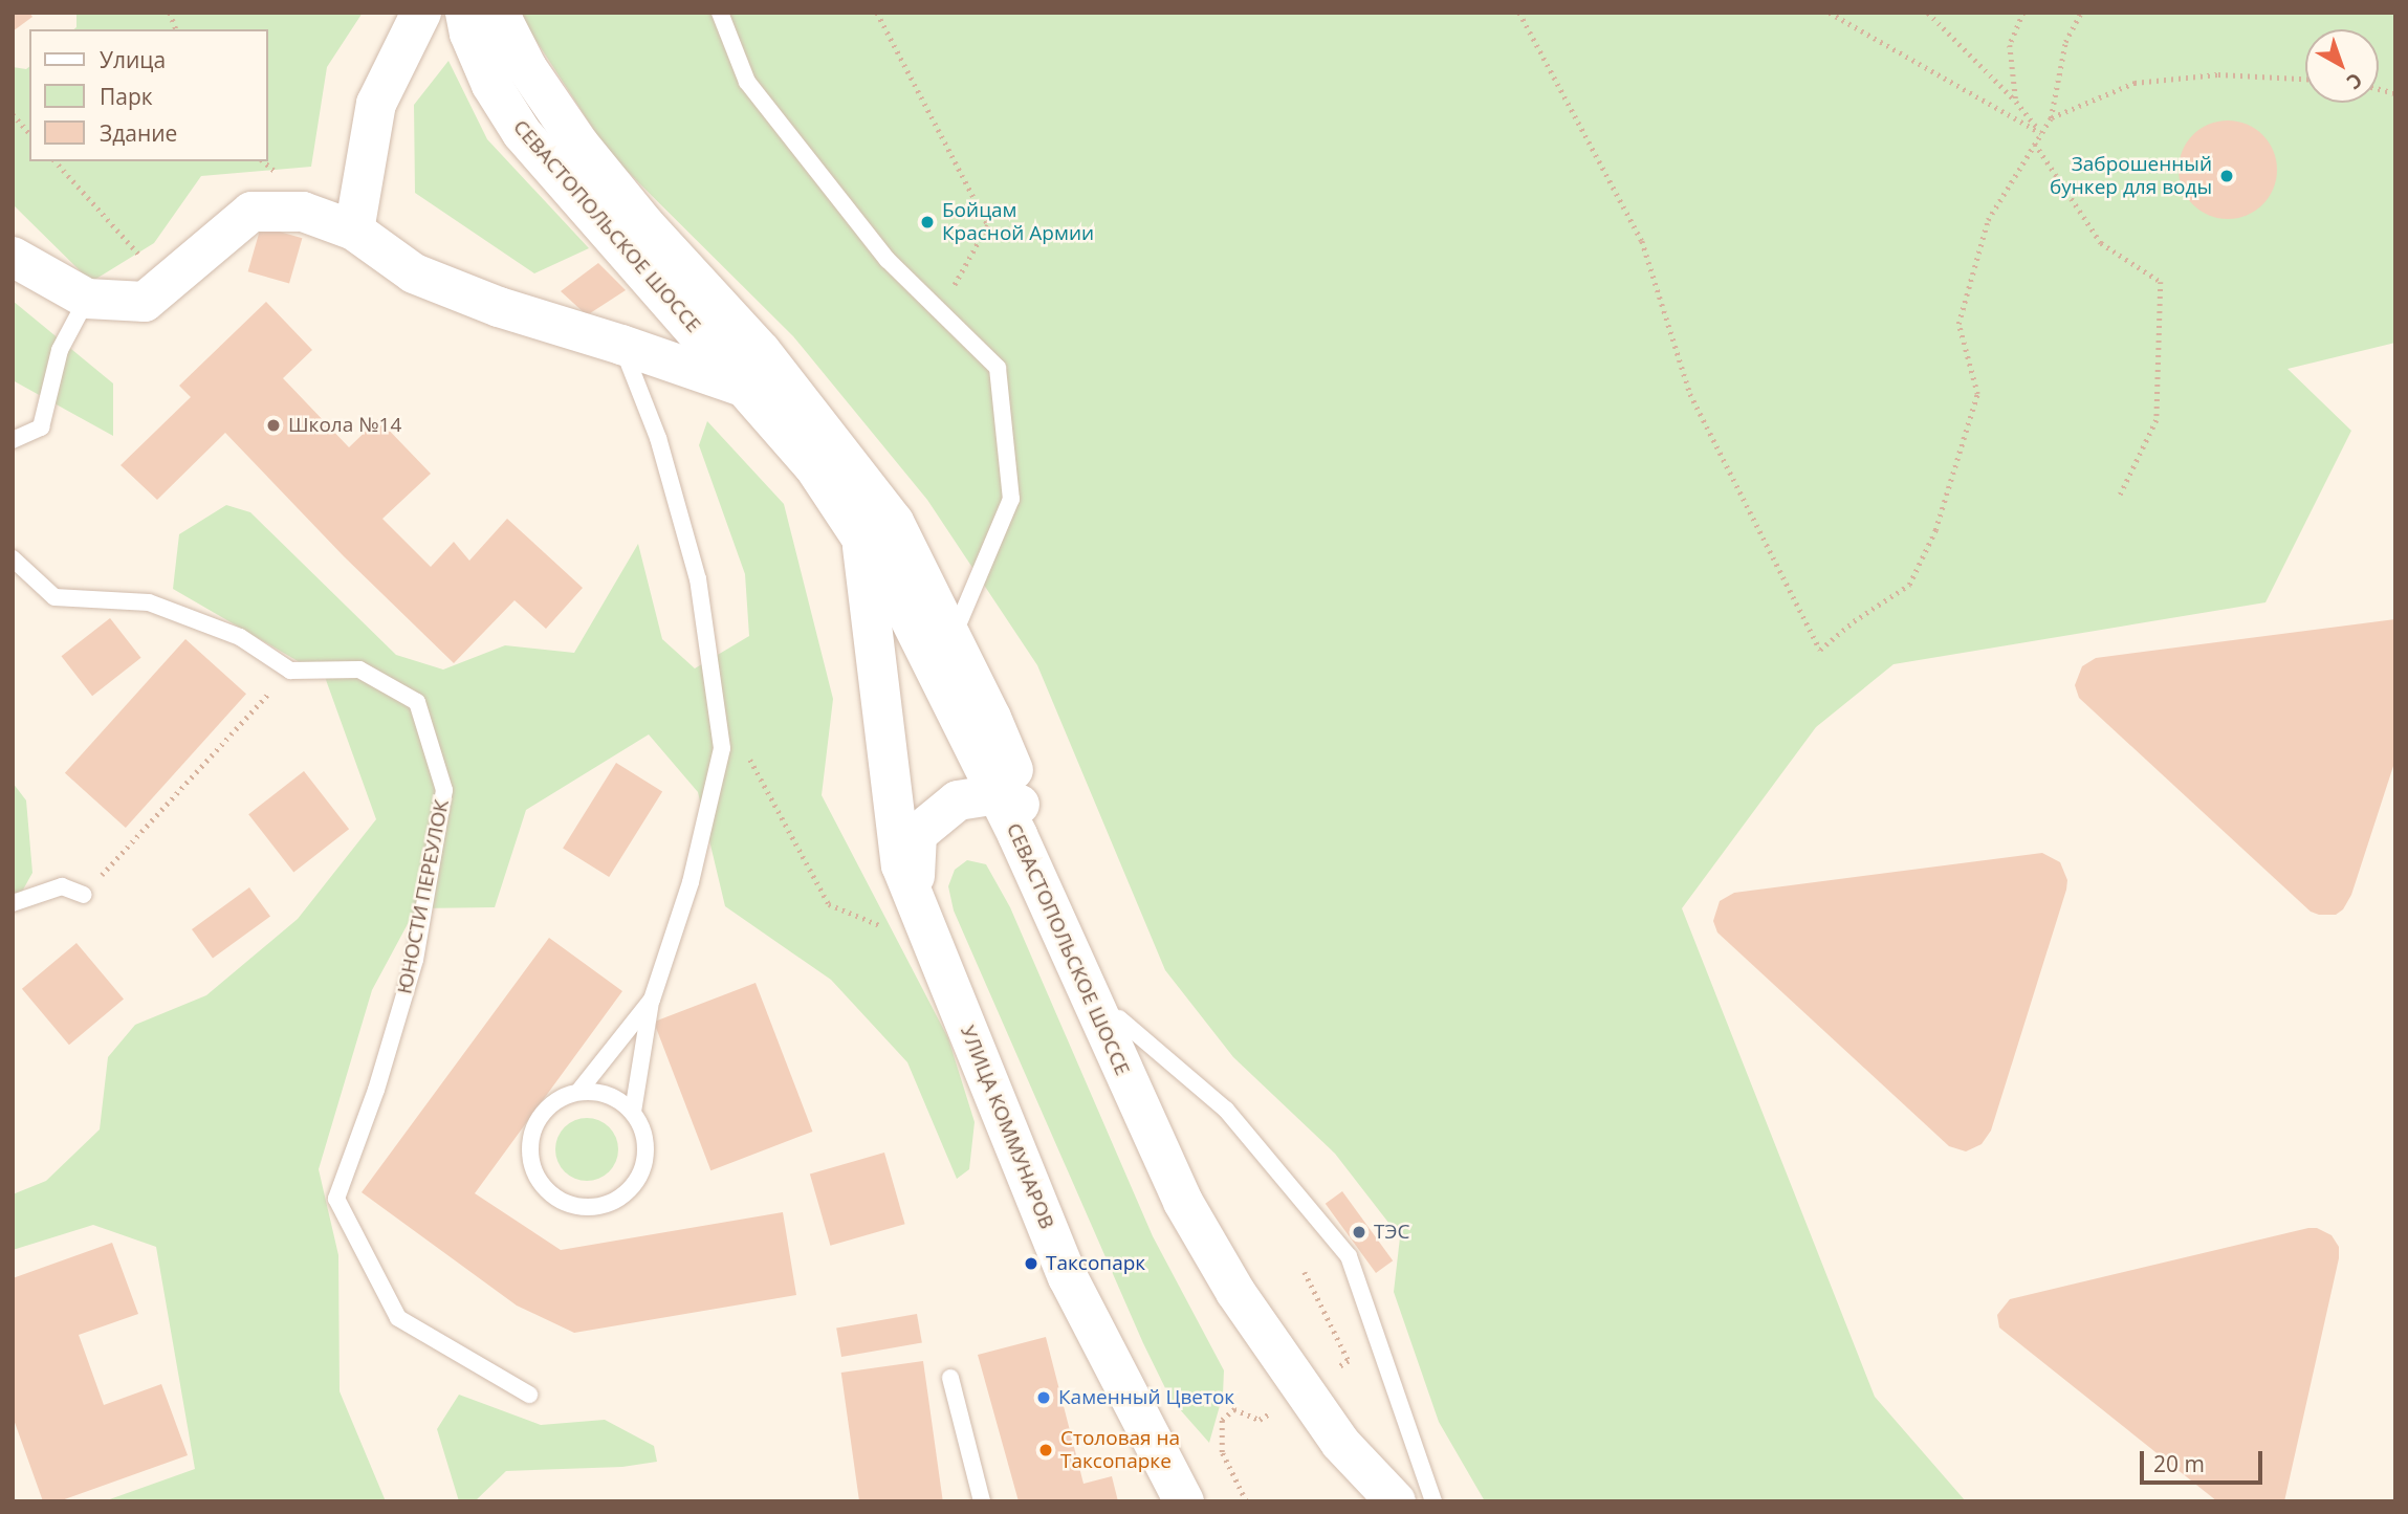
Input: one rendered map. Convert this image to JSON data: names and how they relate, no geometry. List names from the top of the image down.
{
  "streets": {
    "main road": ["СЕВАСТОПОЛЬСКОЕ ШОССЕ", "УЛИЦА КОММУНАРОВ"],
    "lane": ["ЮНОСТИ ПЕРЕУЛОК"]
  },
  "crossings": [
    ["СЕВАСТОПОЛЬСКОЕ ШОССЕ", "УЛИЦА КОММУНАРОВ"]
  ],
  "places": [
    "Заброшенный бункер для воды",
    "Бойцам Красной Армии",
    "Школа №14",
    "ТЭС",
    "Таксопарк",
    "Каменный Цветок",
    "Столовая на Таксопарке"
  ],
  "legend": ["Улица", "Парк", "Здание"],
  "scale_bar": "20 m",
  "north": "bottom right"
}
